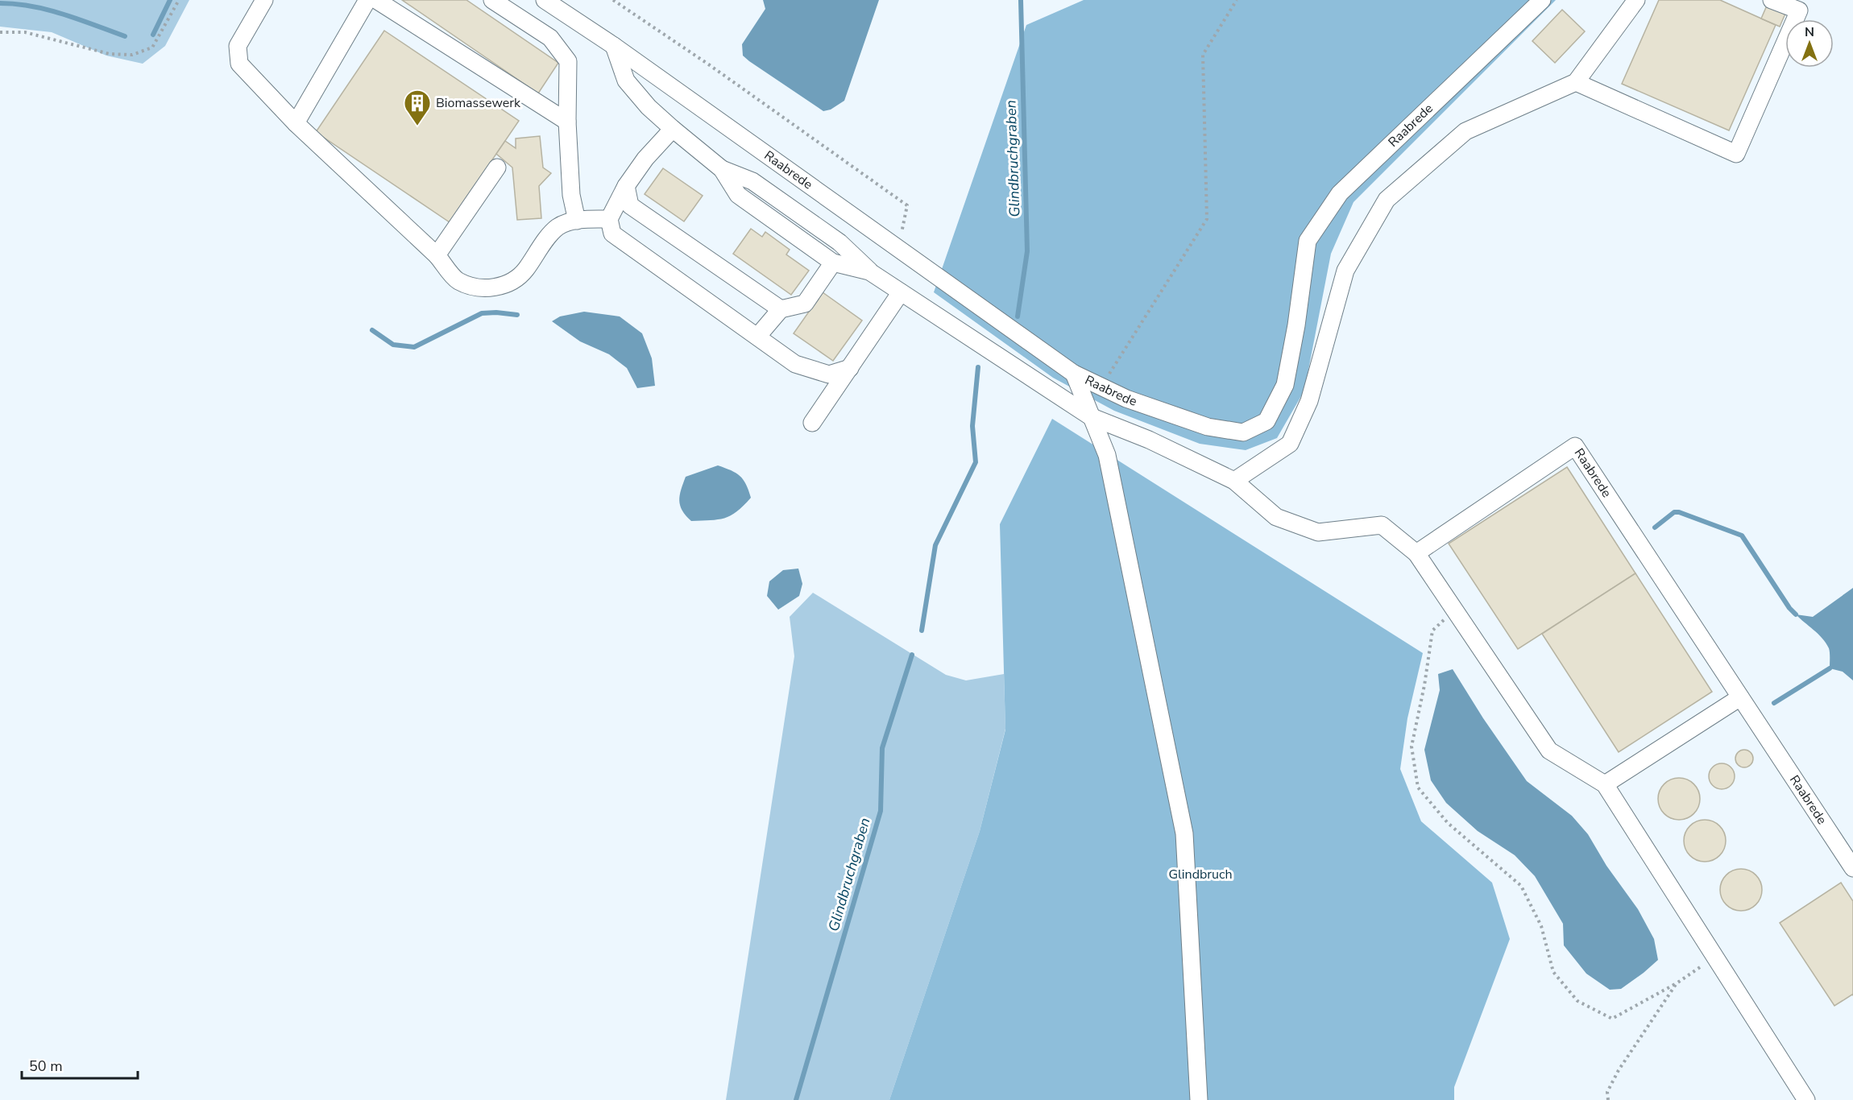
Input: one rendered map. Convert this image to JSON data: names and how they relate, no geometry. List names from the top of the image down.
{
  "streets": {
    "street": ["Raabrede"]
  },
  "water": ["Glindbruchgraben"],
  "parks": ["Glindbruch"],
  "places": {
    "building": ["Biomassewerk"]
  },
  "scale_bar": "50 m",
  "north": "top"
}
